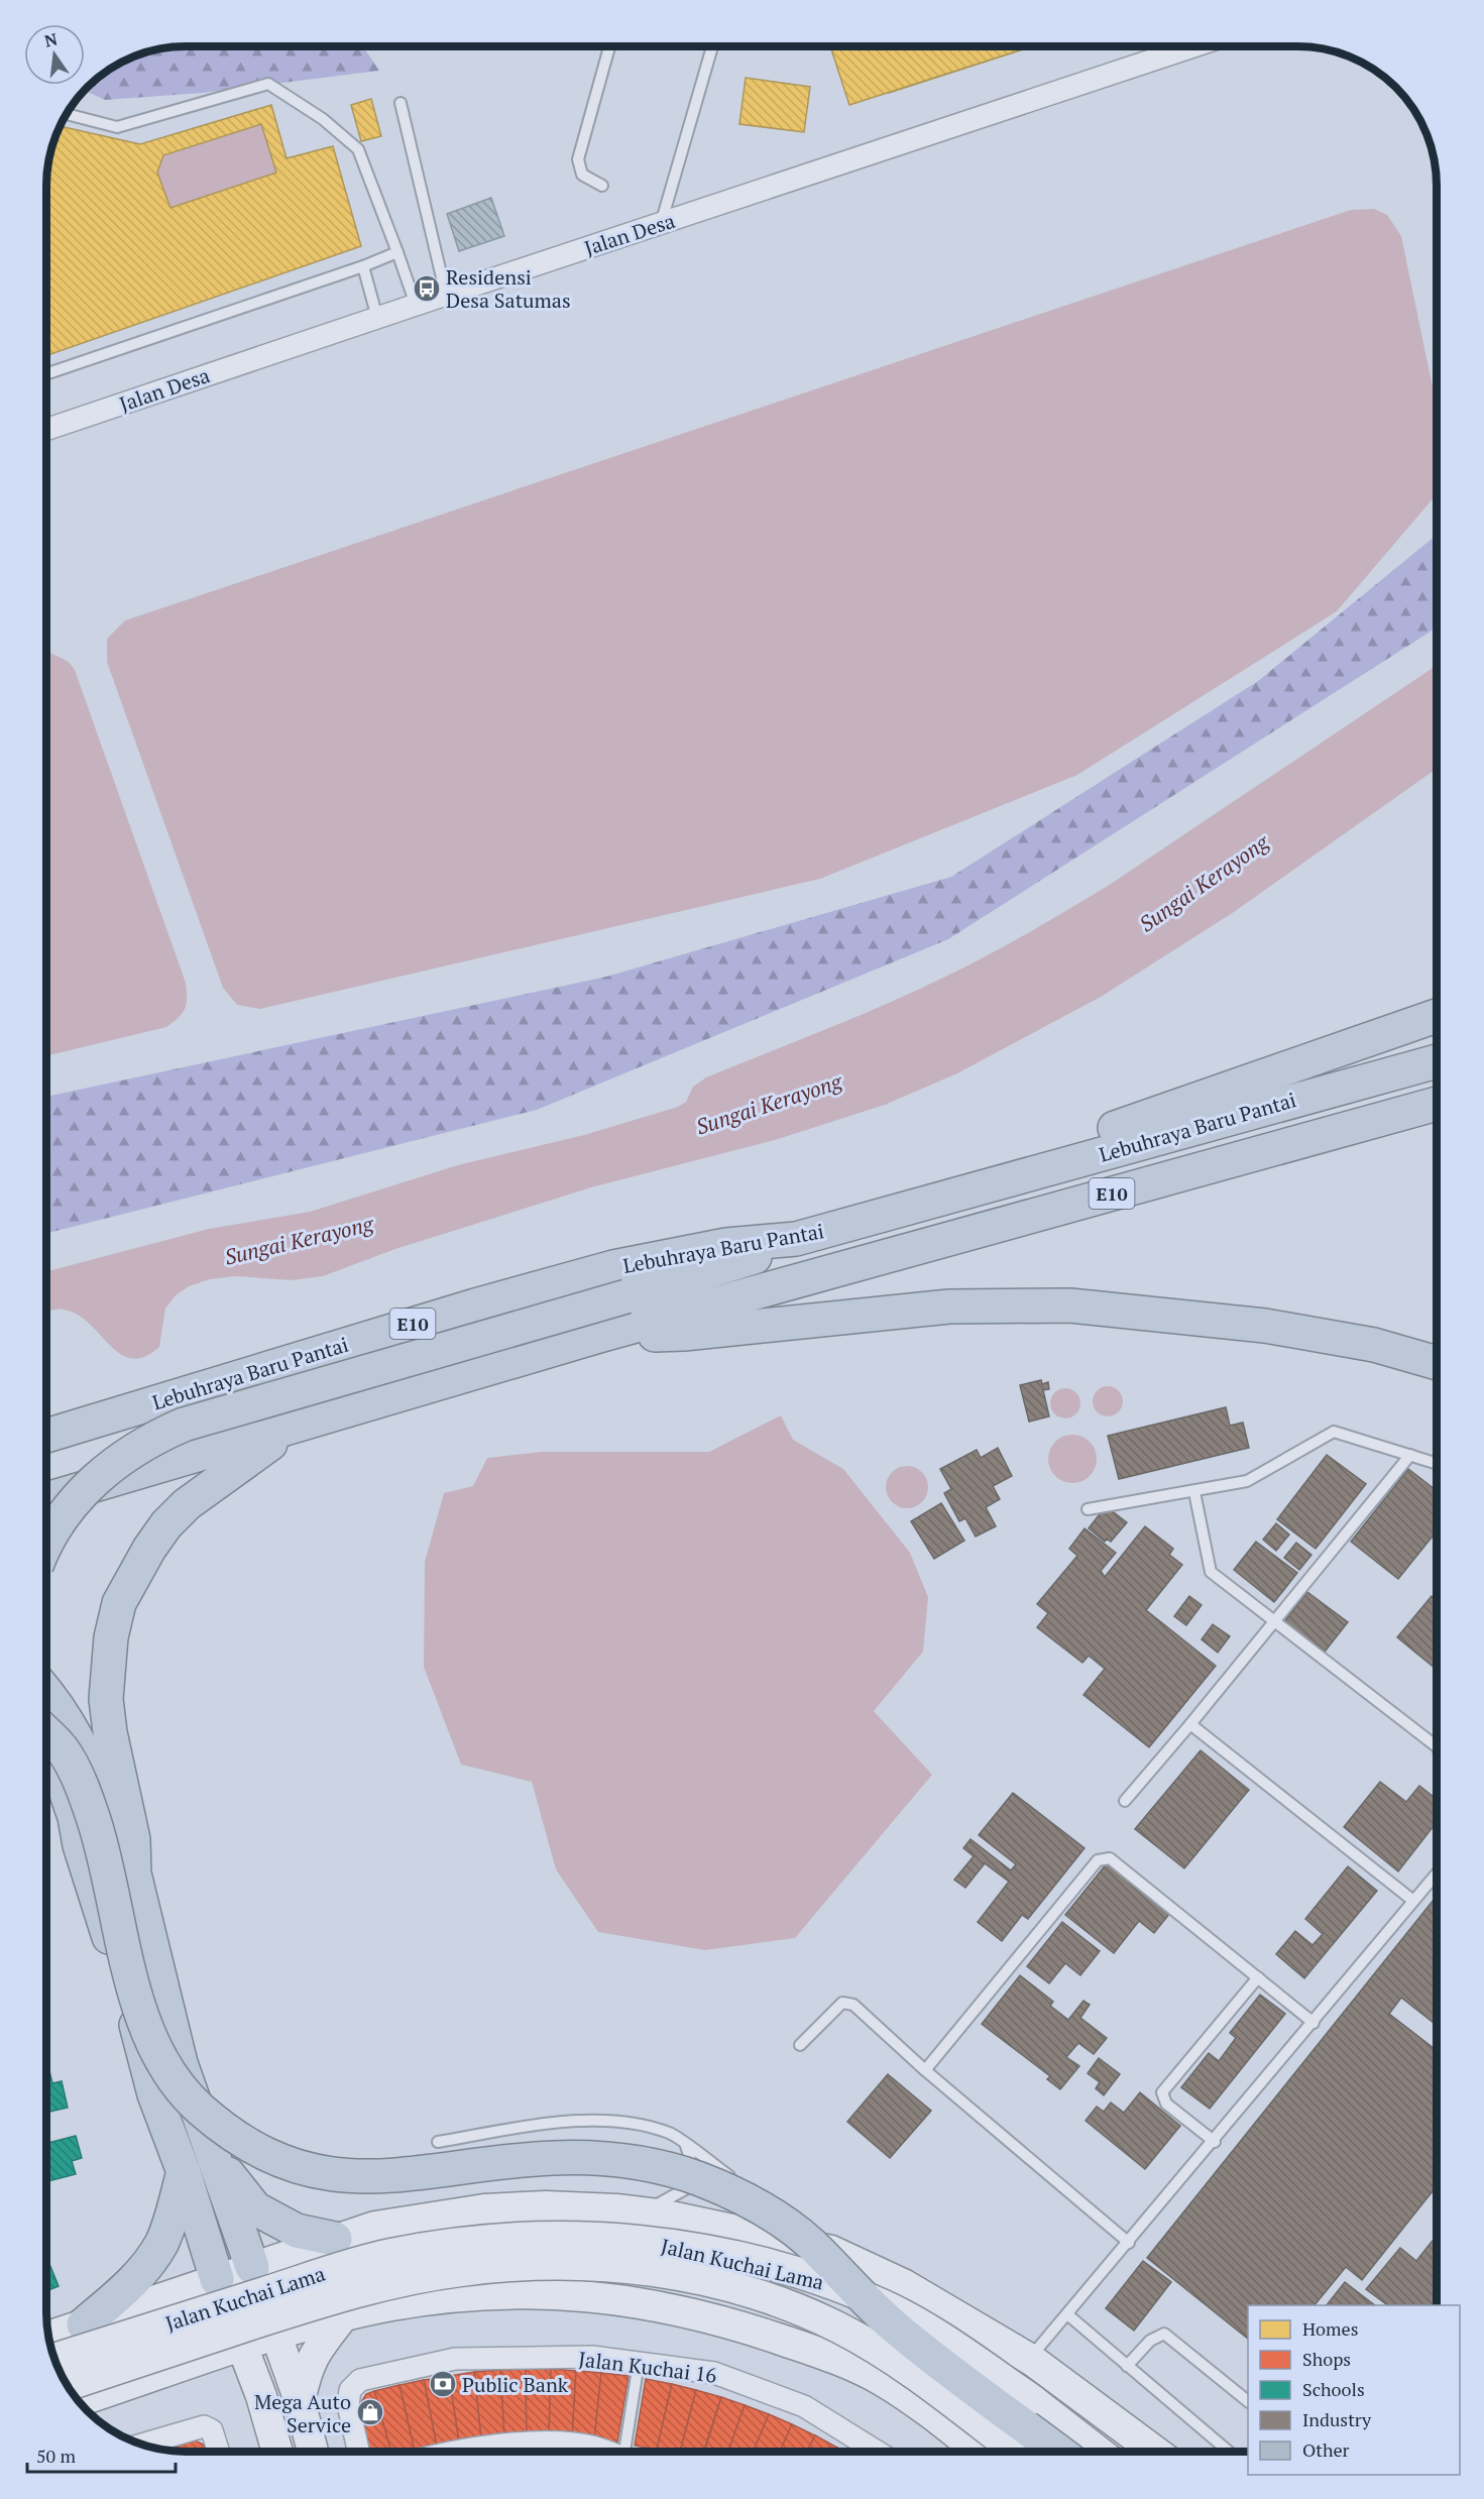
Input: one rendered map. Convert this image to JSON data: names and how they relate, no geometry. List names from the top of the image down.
{
  "streets": {
    "highway": ["Lebuhraya Baru Pantai", "E10"],
    "main road": ["Jalan Kuchai Lama"],
    "street": ["Jalan Desa", "Jalan Kuchai 16"]
  },
  "water": ["Sungai Kerayong"],
  "places": {
    "bus stop": ["Residensi Desa Satumas"],
    "bank": ["Public Bank"],
    "shop": ["Mega Auto Service"]
  },
  "legend": [
    "Homes",
    "Shops",
    "Schools",
    "Industry",
    "Other"
  ],
  "scale_bar": "50 m",
  "north": "top"
}
